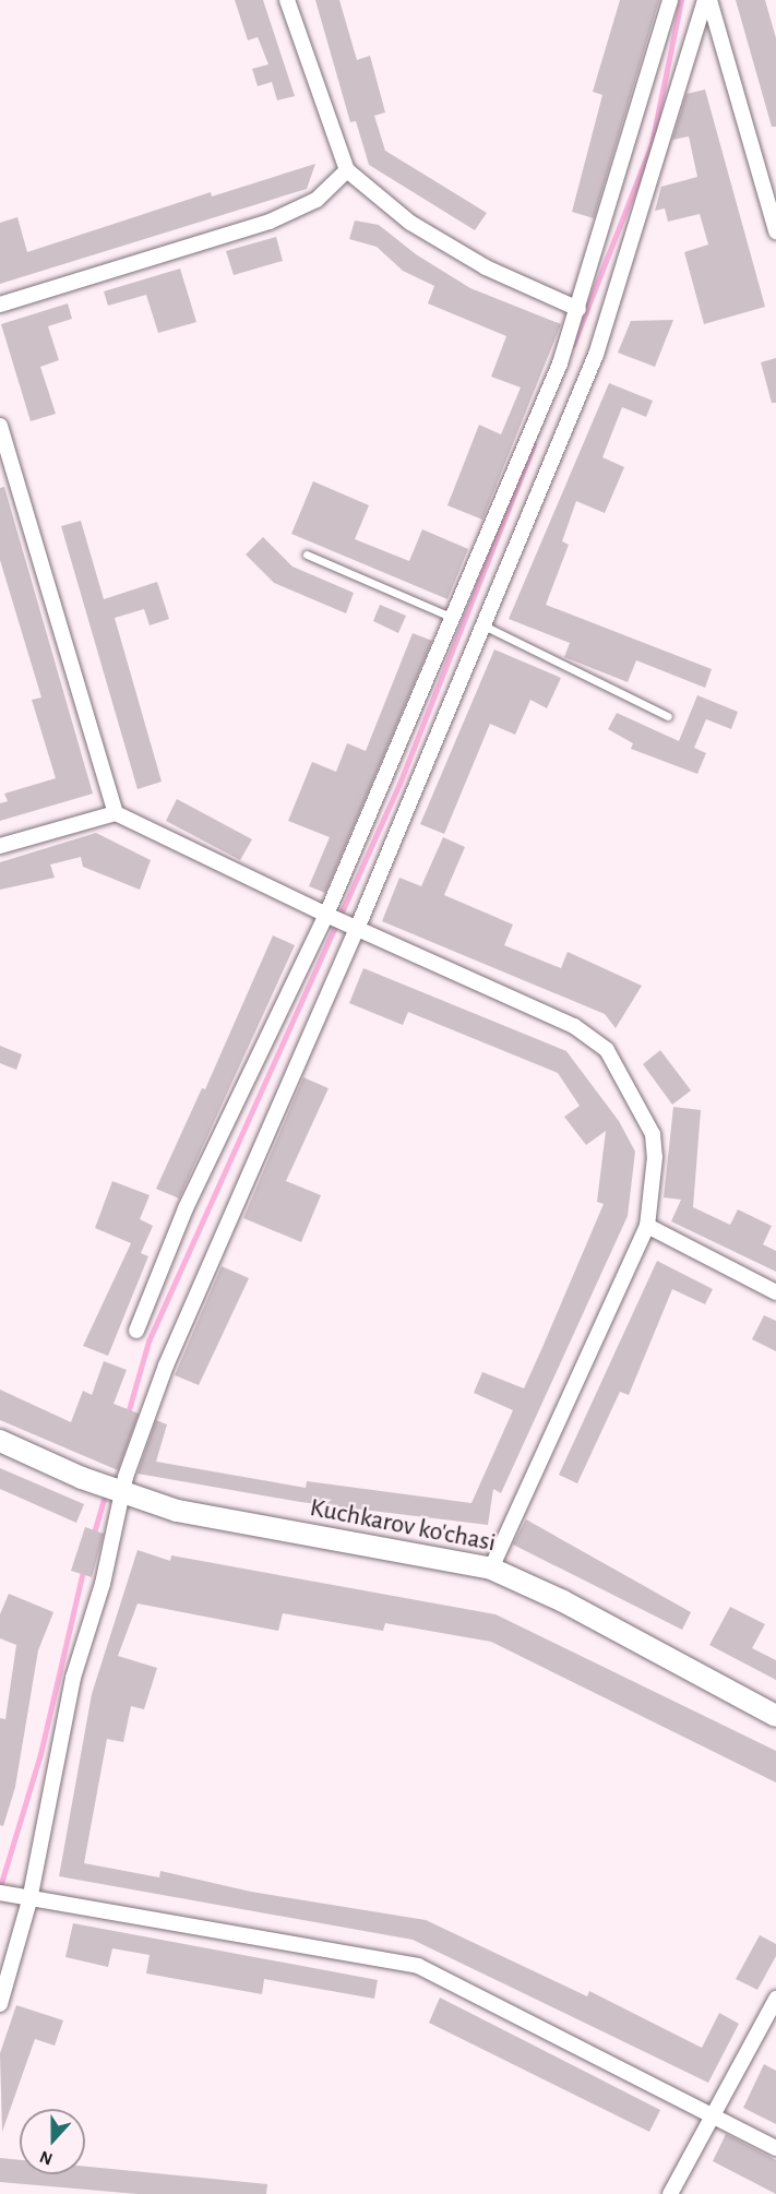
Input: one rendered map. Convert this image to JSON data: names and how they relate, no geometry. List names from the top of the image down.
{
  "streets": {
    "main road": ["Kuchkarov ko'chasi"]
  },
  "north": "bottom"
}
